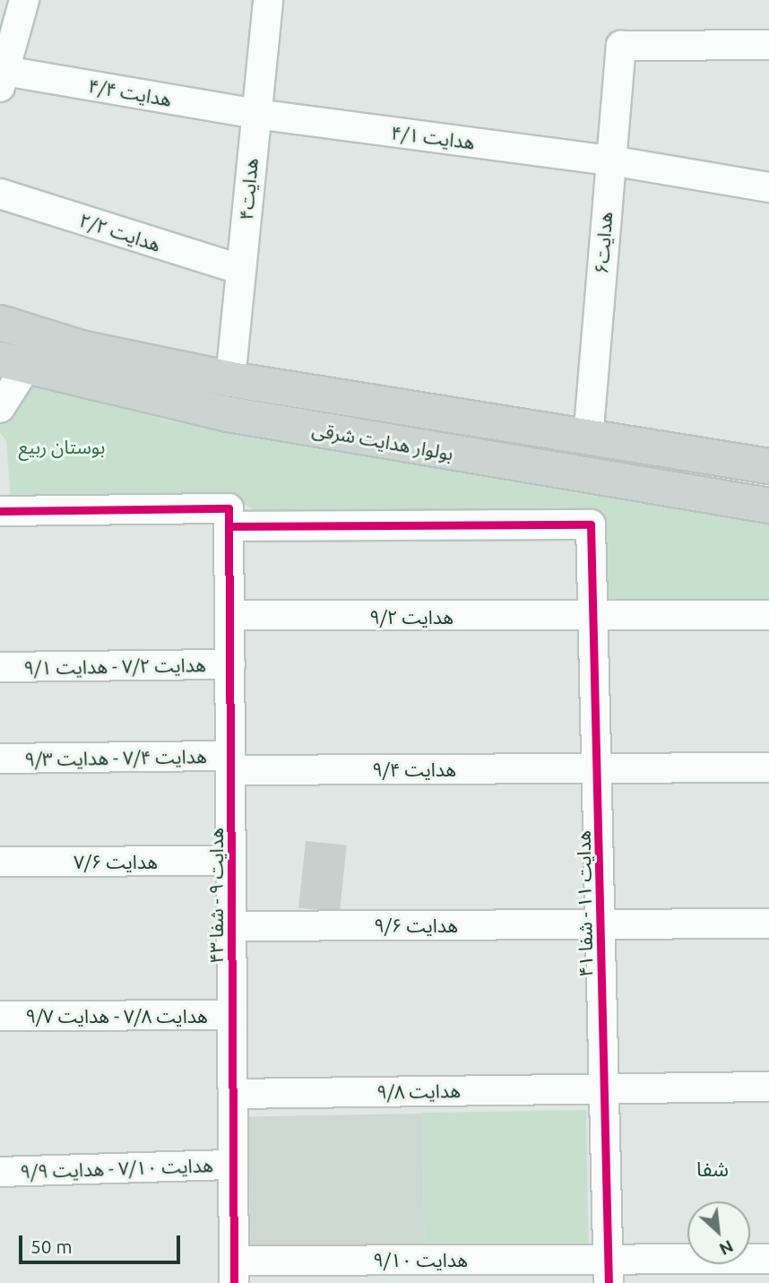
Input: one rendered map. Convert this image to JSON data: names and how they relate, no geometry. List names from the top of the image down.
{
  "streets": {
    "main road": ["بولوار هدایت شرقی"],
    "street": [
      "هدایت ۴/۴",
      "هدایت ۴/۱",
      "هدایت۴",
      "هدایت ۲/۲",
      "هدایت۶",
      "هدایت ۹/۲",
      "هدایت ۷/۲ - هدایت ۹/۱",
      "هدایت ۷/۴ - هدایت ۹/۳",
      "هدایت ۹/۴",
      "هدایت ۷/۶",
      "هدایت ۹ - شفا ۴۳",
      "هدایت ۱۱ - شفا ۴۱",
      "هدایت ۹/۶",
      "هدایت ۷/۸ - هدایت ۹/۷",
      "هدایت ۹/۸",
      "هدایت ۷/۱۰ - هدایت ۹/۹",
      "هدایت ۹/۱۰"
    ]
  },
  "crossings": [
    ["هدایت ۴/۴", "هدایت ۴/۱"],
    ["هدایت ۴/۴", "هدایت۴"],
    ["هدایت ۴/۱", "هدایت۴"],
    ["هدایت ۴/۱", "هدایت۶"],
    ["هدایت۴", "هدایت ۲/۲"],
    ["هدایت۴", "بولوار هدایت شرقی"],
    ["هدایت۶", "بولوار هدایت شرقی"],
    ["هدایت ۹/۲", "هدایت ۹ - شفا ۴۳"],
    ["هدایت ۹/۲", "هدایت ۱۱ - شفا ۴۱"],
    ["هدایت ۷/۲ - هدایت ۹/۱", "هدایت ۹ - شفا ۴۳"],
    ["هدایت ۷/۴ - هدایت ۹/۳", "هدایت ۹/۴"],
    ["هدایت ۷/۴ - هدایت ۹/۳", "هدایت ۹ - شفا ۴۳"],
    ["هدایت ۹/۴", "هدایت ۹ - شفا ۴۳"],
    ["هدایت ۹/۴", "هدایت ۱۱ - شفا ۴۱"],
    ["هدایت ۷/۶", "هدایت ۹ - شفا ۴۳"],
    ["هدایت ۹ - شفا ۴۳", "هدایت ۱۱ - شفا ۴۱"],
    ["هدایت ۹ - شفا ۴۳", "هدایت ۹/۶"],
    ["هدایت ۹ - شفا ۴۳", "هدایت ۷/۸ - هدایت ۹/۷"],
    ["هدایت ۹ - شفا ۴۳", "هدایت ۹/۸"],
    ["هدایت ۹ - شفا ۴۳", "هدایت ۷/۱۰ - هدایت ۹/۹"],
    ["هدایت ۹ - شفا ۴۳", "هدایت ۹/۱۰"],
    ["هدایت ۱۱ - شفا ۴۱", "هدایت ۹/۶"],
    ["هدایت ۱۱ - شفا ۴۱", "هدایت ۹/۸"],
    ["هدایت ۱۱ - شفا ۴۱", "هدایت ۹/۱۰"]
  ],
  "districts": ["شفا"],
  "parks": ["بوستان ربیع"],
  "scale_bar": "50 m",
  "north": "bottom right"
}
